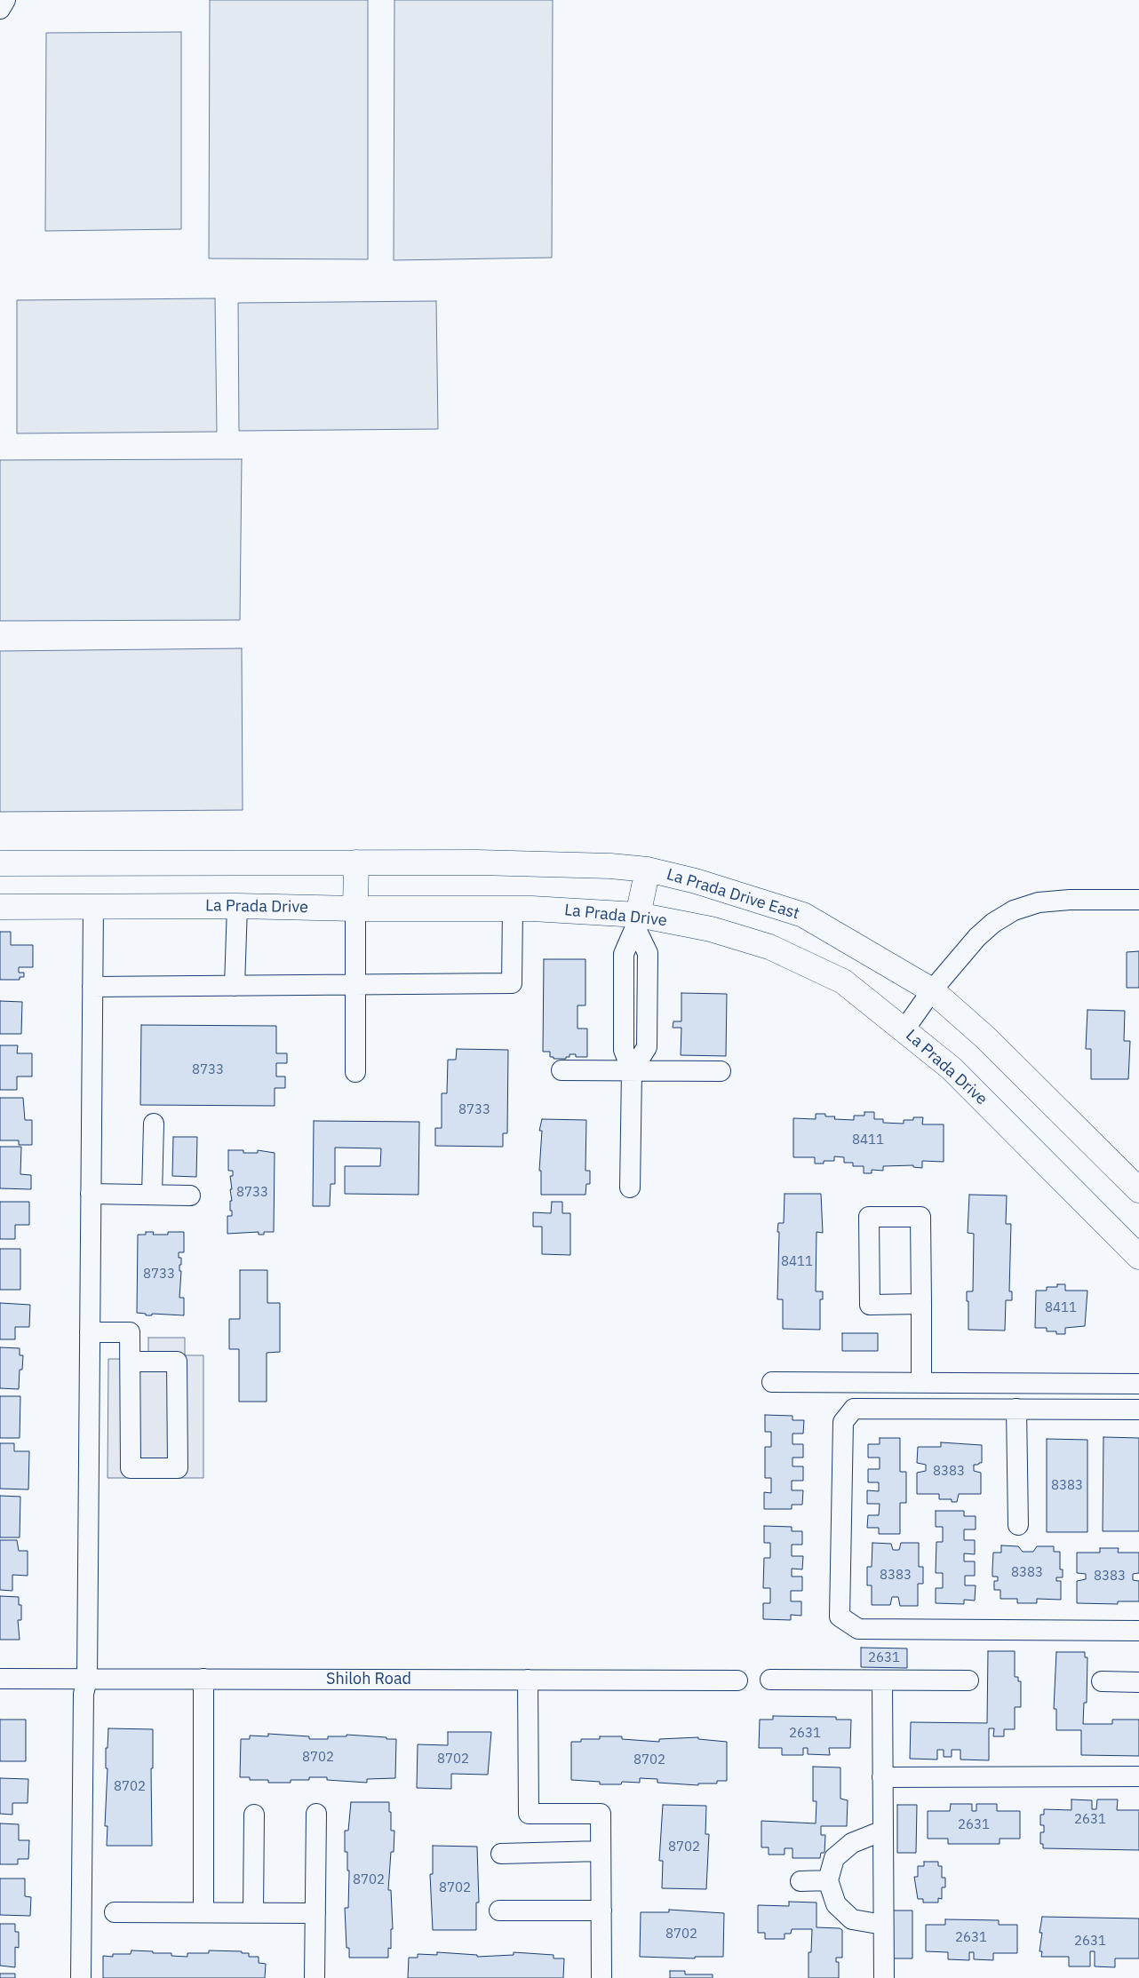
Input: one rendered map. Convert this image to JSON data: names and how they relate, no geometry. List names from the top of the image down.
{
  "streets": {
    "main road": ["La Prada Drive East", "La Prada Drive"],
    "street": ["Shiloh Road"]
  },
  "house_numbers": [
    "8733",
    "8733",
    "8411",
    "8733",
    "8411",
    "8733",
    "8411",
    "8383",
    "8383",
    "8383",
    "8383",
    "8383",
    "2631",
    "2631",
    "8702",
    "8702",
    "8702",
    "8702",
    "2631",
    "2631",
    "8702",
    "8702",
    "8702",
    "8702",
    "2631",
    "2631"
  ]
}
